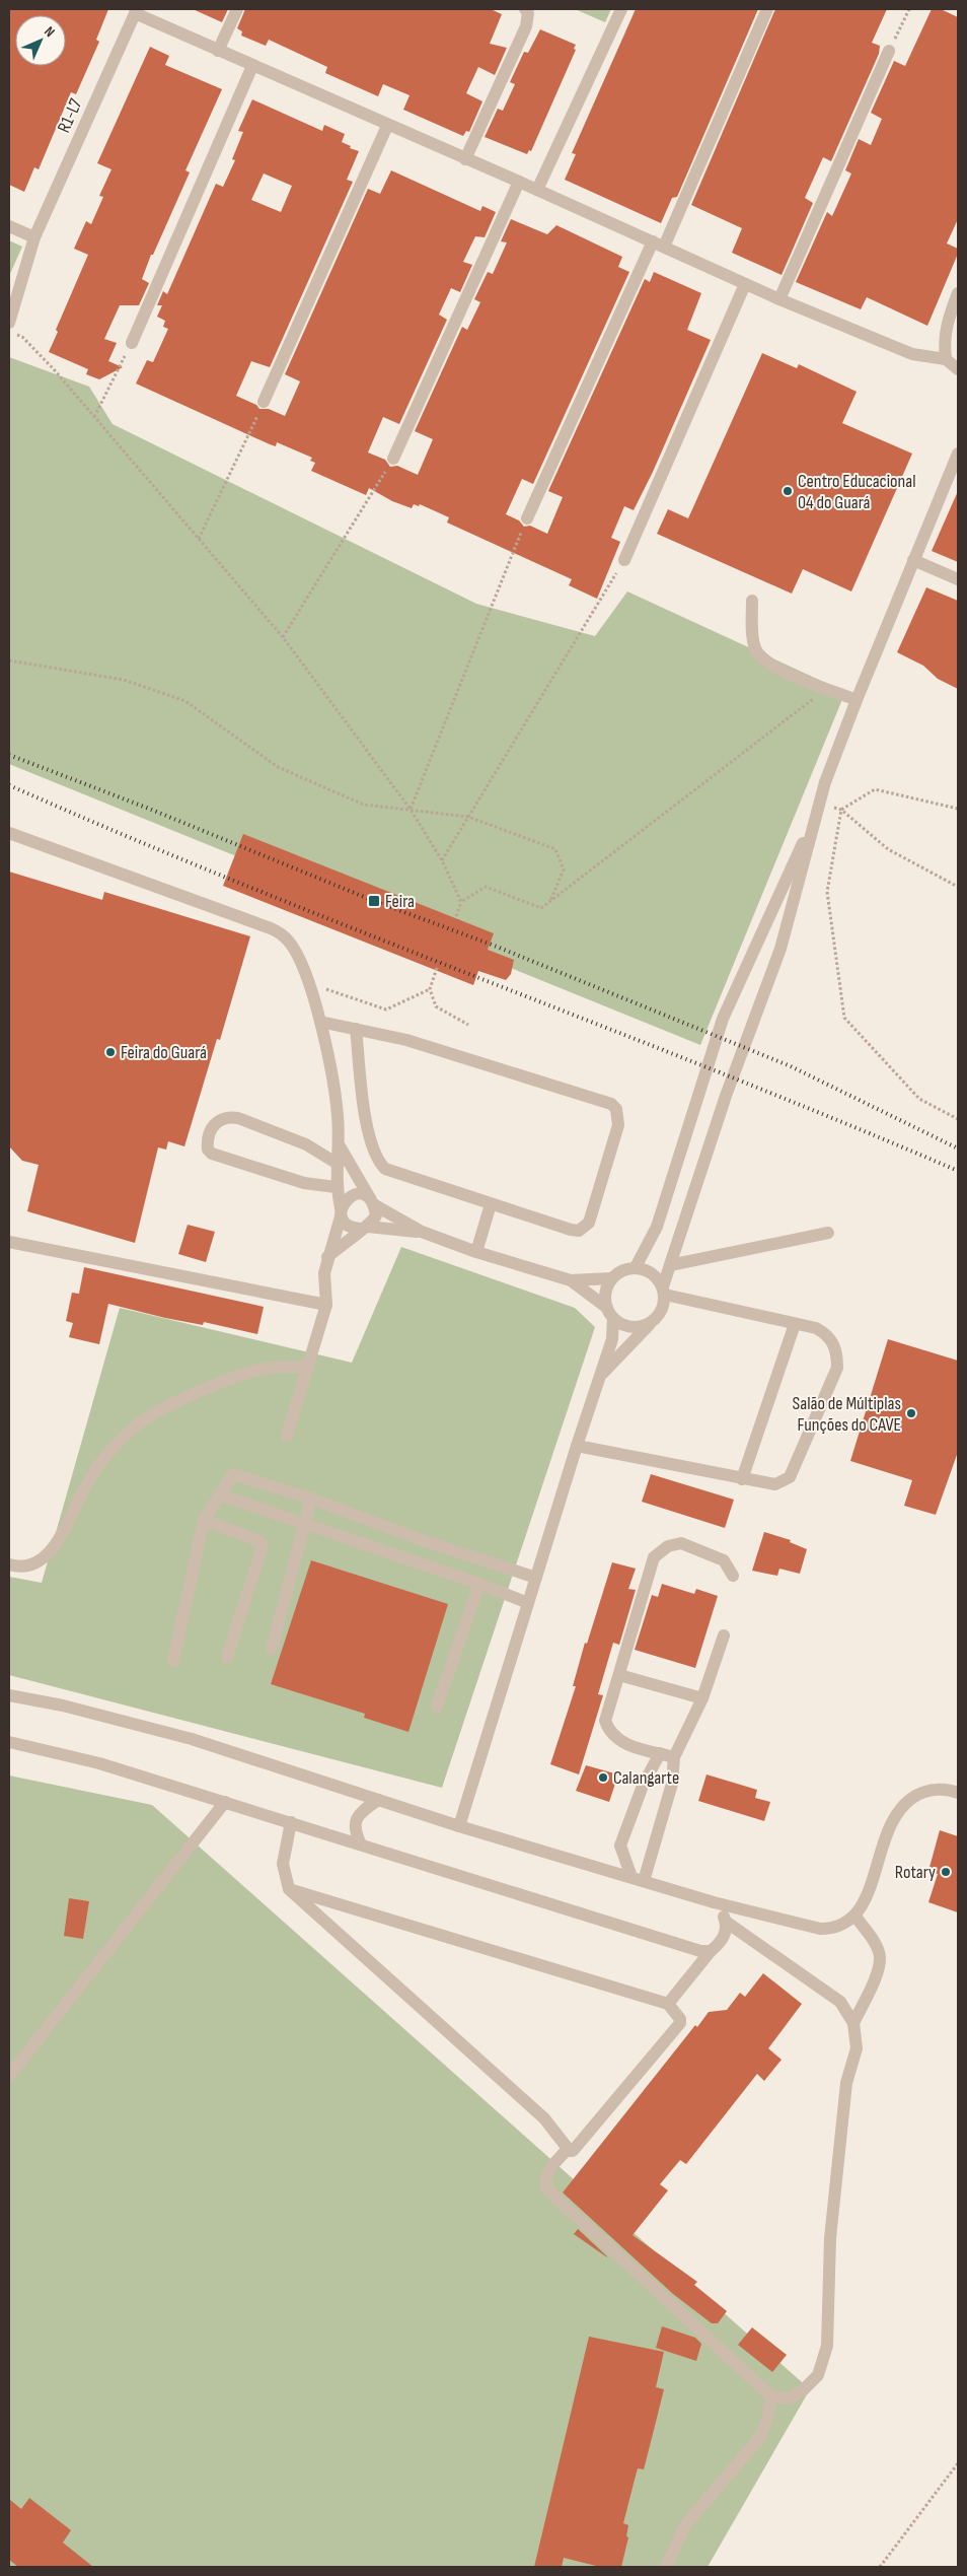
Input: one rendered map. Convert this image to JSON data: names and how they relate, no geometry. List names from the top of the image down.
{
  "streets": {
    "street": ["R1-L7"]
  },
  "places": {
    "other": [
      "Centro Educacional 04 do Guará",
      "Feira do Guará",
      "Salão de Múltiplas Funções do CAVE",
      "Calangarte",
      "Rotary"
    ],
    "transit": ["Feira"]
  },
  "north": "top right"
}
